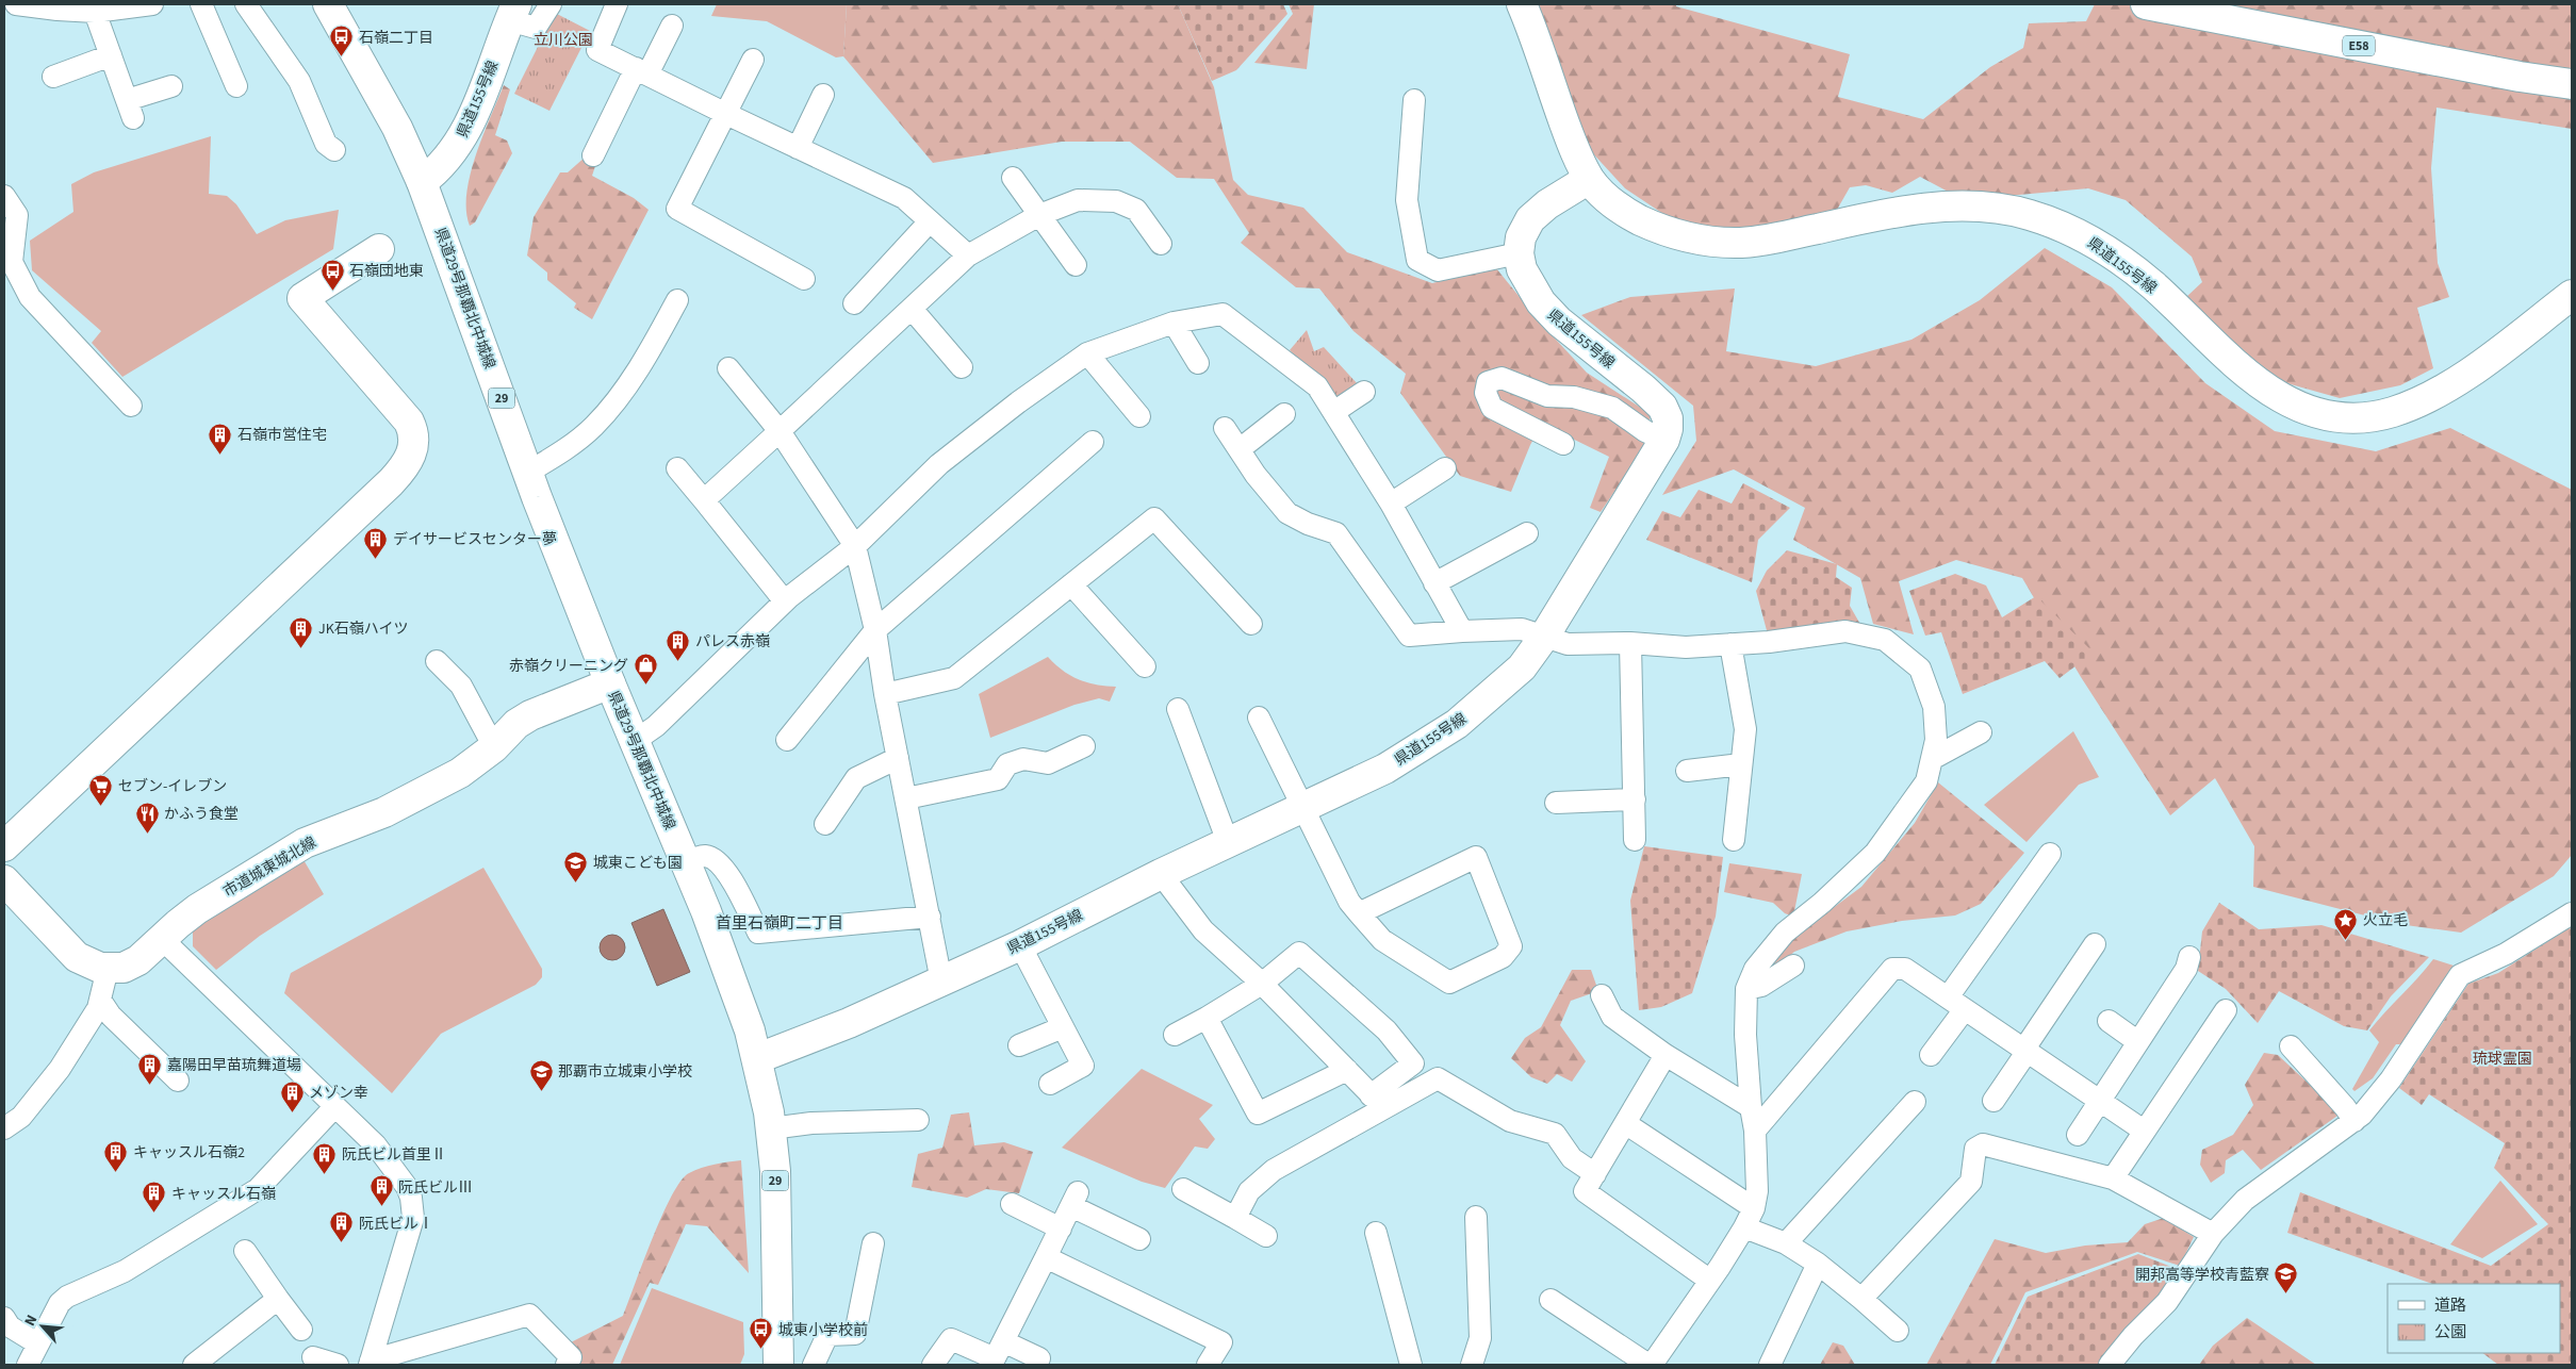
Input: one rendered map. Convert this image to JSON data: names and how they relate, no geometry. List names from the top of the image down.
{
  "streets": {
    "main road": [
      "E58",
      "県道155号線",
      "県道29号那覇北中城線",
      "29",
      "市道城東城北線"
    ]
  },
  "crossings": [
    ["県道155号線", "県道29号那覇北中城線"],
    ["県道29号那覇北中城線", "市道城東城北線"]
  ],
  "districts": ["首里石嶺町二丁目"],
  "parks": ["立川公園", "琉球霊園"],
  "places": {
    "bus stop": ["石嶺二丁目", "石嶺団地東", "城東小学校前"],
    "building": [
      "石嶺市営住宅",
      "デイサービスセンター夢",
      "JK石嶺ハイツ",
      "パレス赤嶺",
      "嘉陽田早苗琉舞道場",
      "メゾン幸",
      "キャッスル石嶺2",
      "阮氏ビル首里Ⅱ",
      "阮氏ビルⅢ",
      "キャッスル石嶺",
      "阮氏ビルⅠ"
    ],
    "shop": ["赤嶺クリーニング"],
    "supermarket": ["セブン-イレブン"],
    "restaurant": ["かふう食堂"],
    "school or university": ["城東こども園", "那覇市立城東小学校", "開邦高等学校青藍寮"],
    "place": ["火立毛"]
  },
  "legend": ["道路", "公園"],
  "north": "top left"
}
